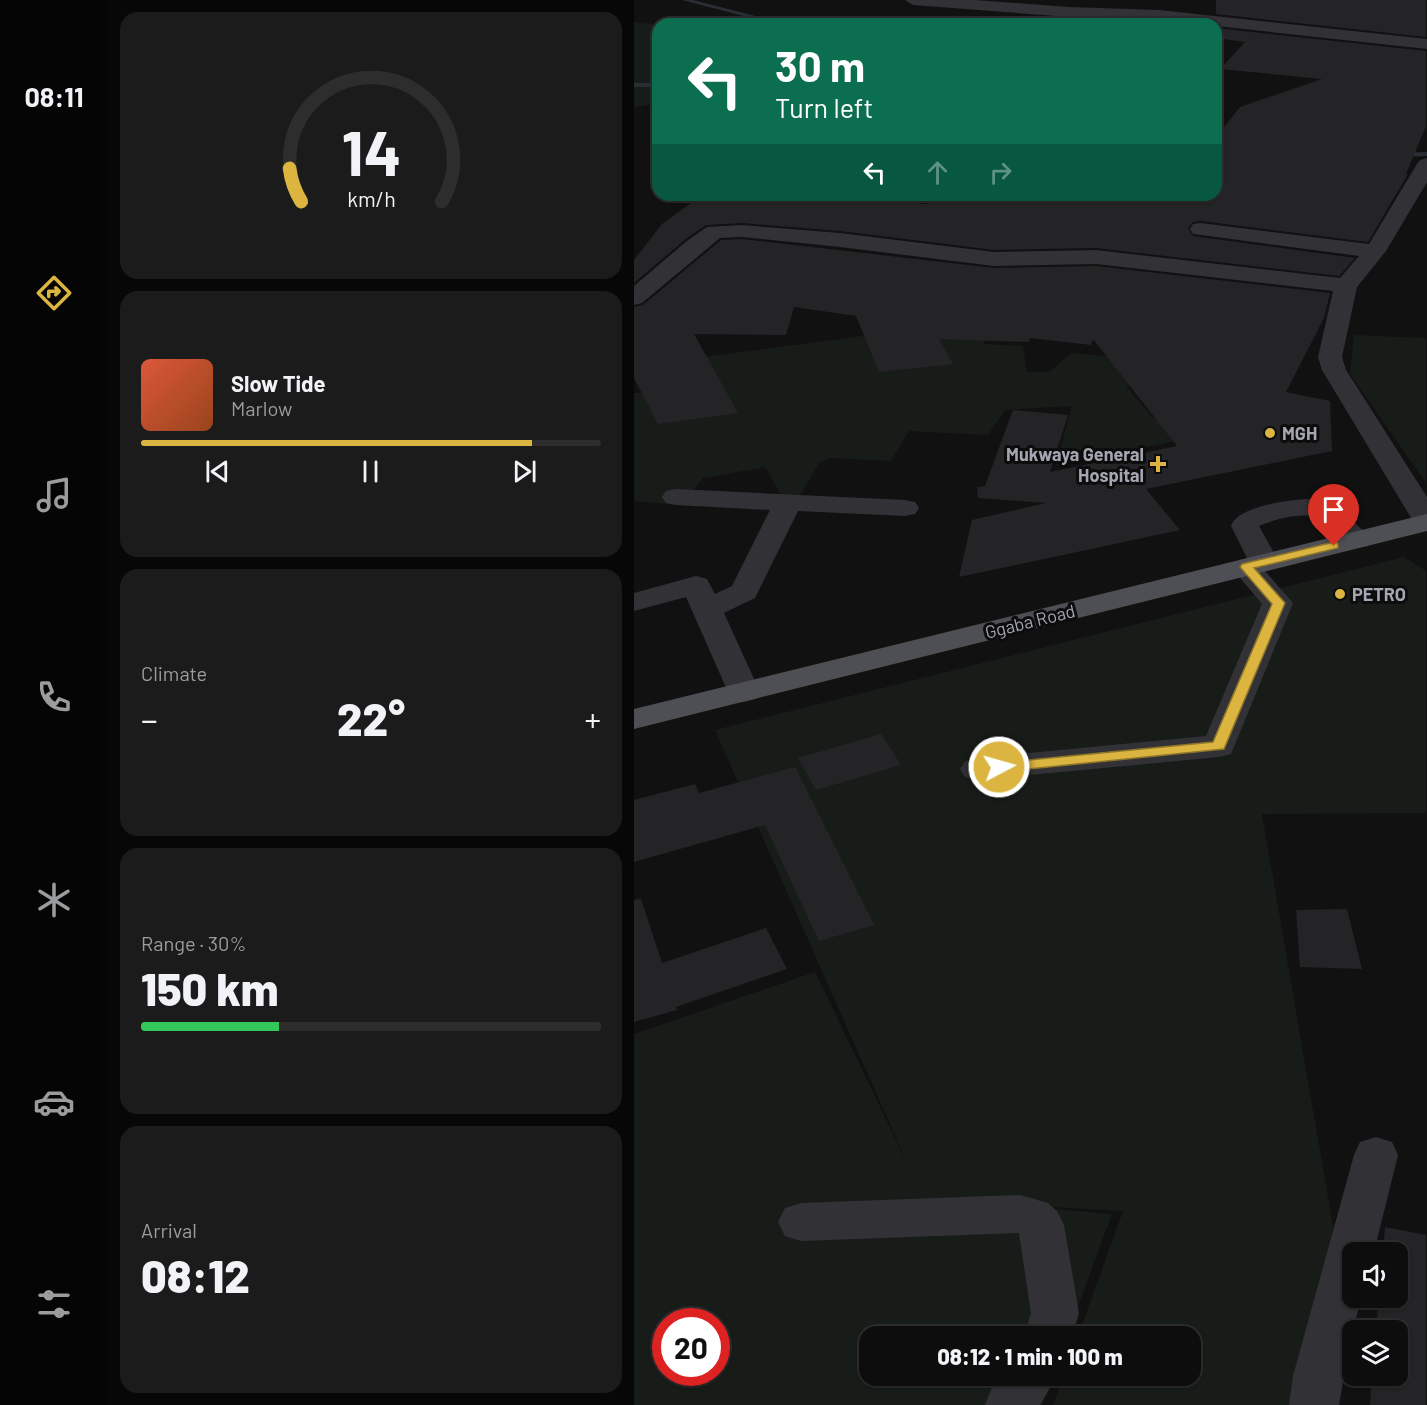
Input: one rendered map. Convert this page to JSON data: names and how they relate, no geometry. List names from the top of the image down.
{
  "streets": {
    "main road": ["Ggaba Road"]
  },
  "places": {
    "other": ["MGH", "PETRO"],
    "health": ["Mukwaya General Hospital"]
  },
  "page": {
    "tabs": "08:11",
    "turn": ["30 m", "Turn left"],
    "song": ["Slow Tide", "Marlow"],
    "tile": [
      "Climate",
      ["Range · 30%", "150 km"],
      ["Arrival", "08:12"]
    ],
    "heat": ["−", "22°", "+"],
    "limit": "20",
    "trip": "08:12 · 1 min · 100 m",
    "gauge": ["14", "km/h"]
  }
}
